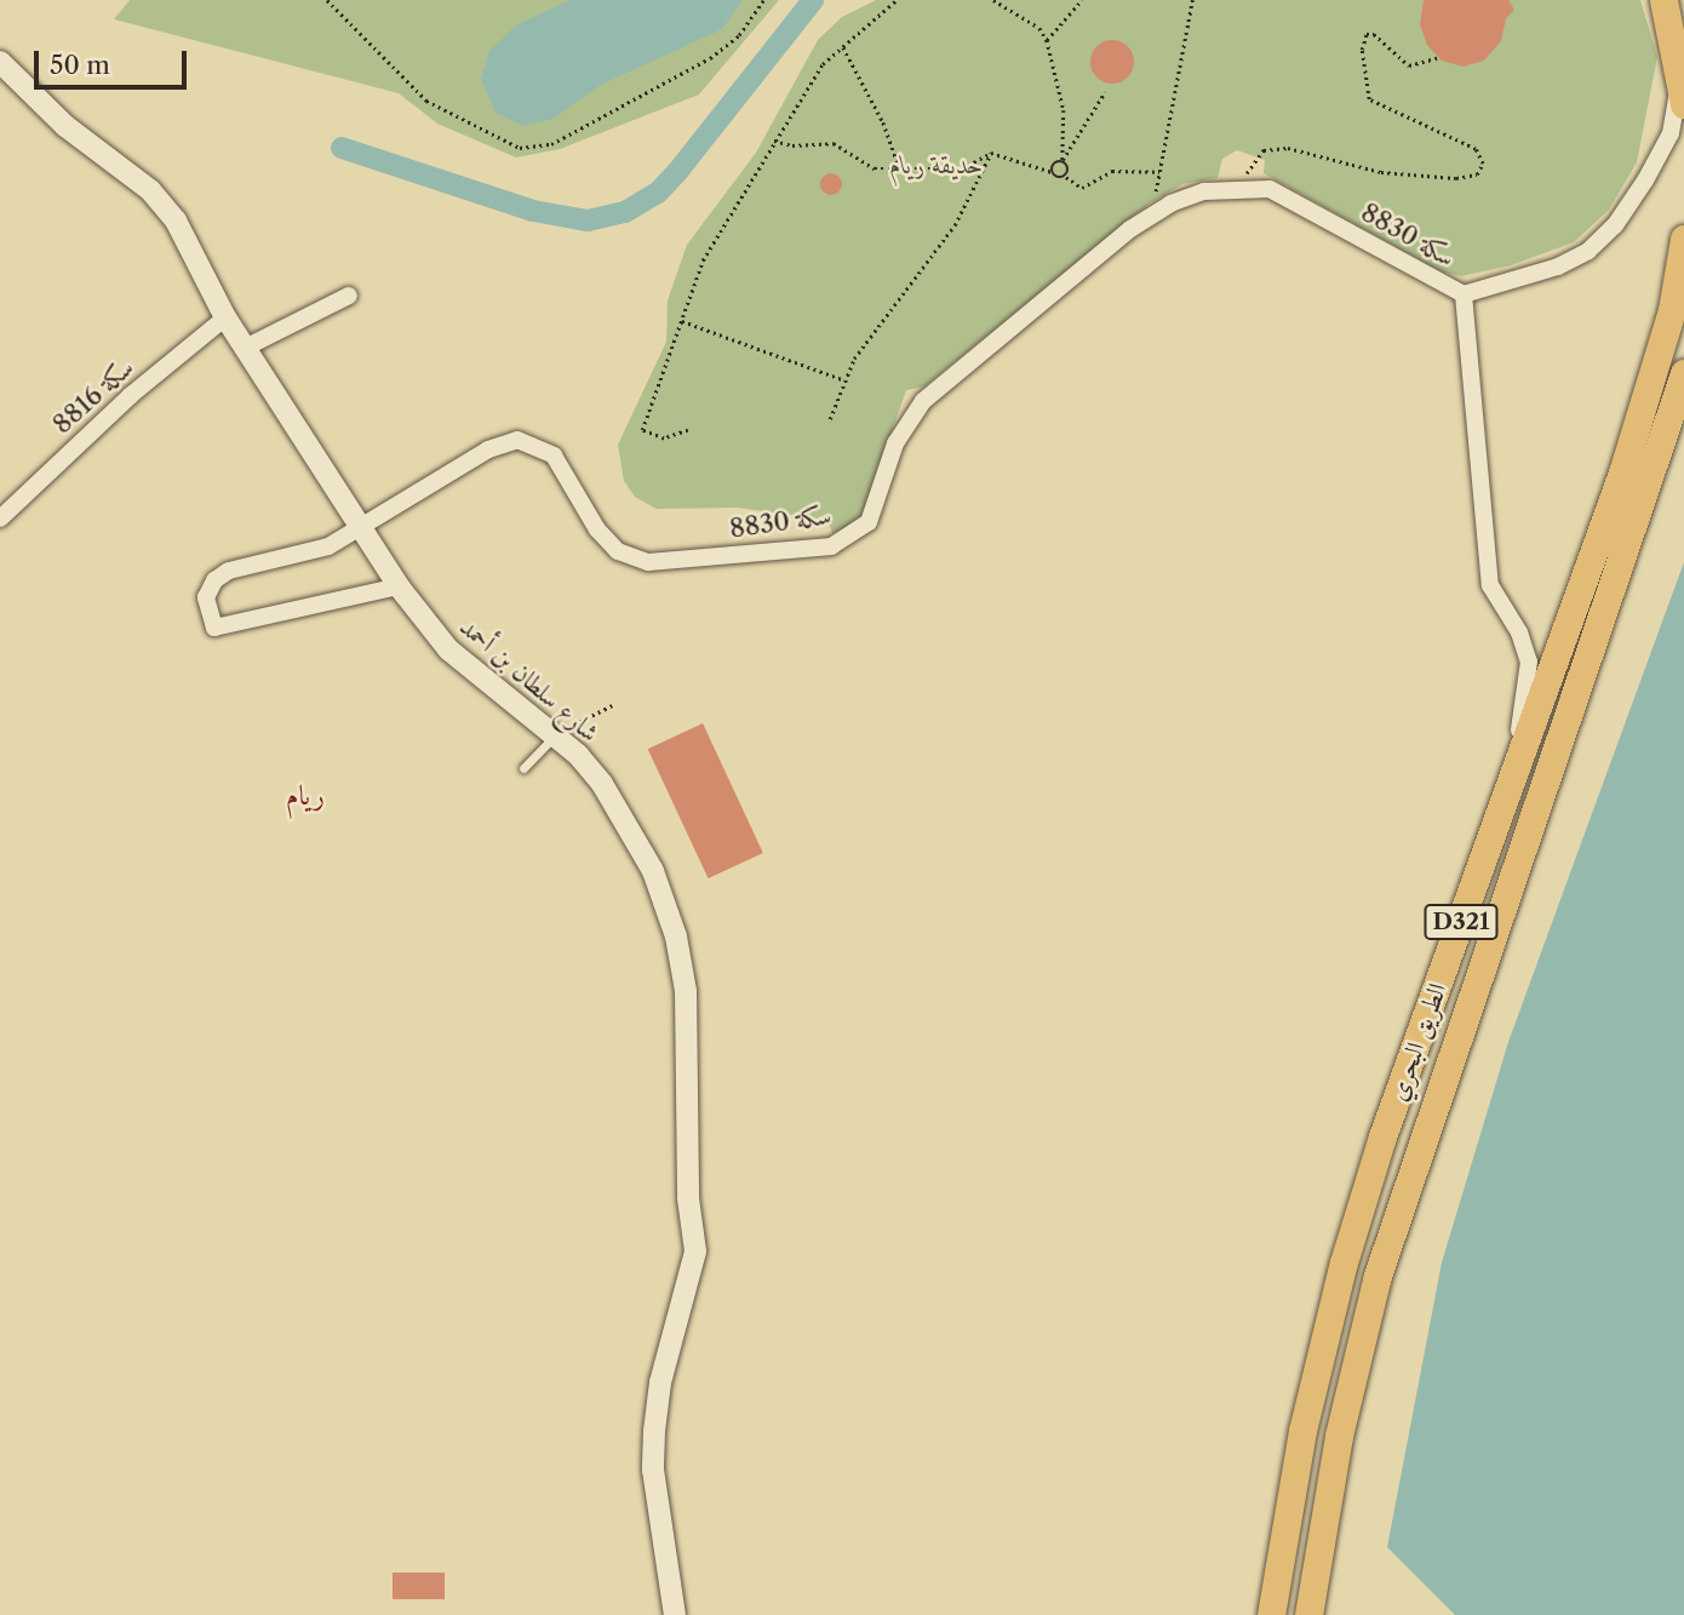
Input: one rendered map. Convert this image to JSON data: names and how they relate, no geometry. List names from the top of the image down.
{
  "streets": {
    "main road": ["D321", "الطريق البحري"],
    "street": ["سكة 8830", "سكة 8816", "شارع سلطان بن أحمد"]
  },
  "crossings": [
    ["سكة 8830", "شارع سلطان بن أحمد"],
    ["سكة 8830", "الطريق البحري"],
    ["سكة 8816", "شارع سلطان بن أحمد"]
  ],
  "districts": ["ريام"],
  "parks": ["حديقة ريام"],
  "scale_bar": "50 m"
}
